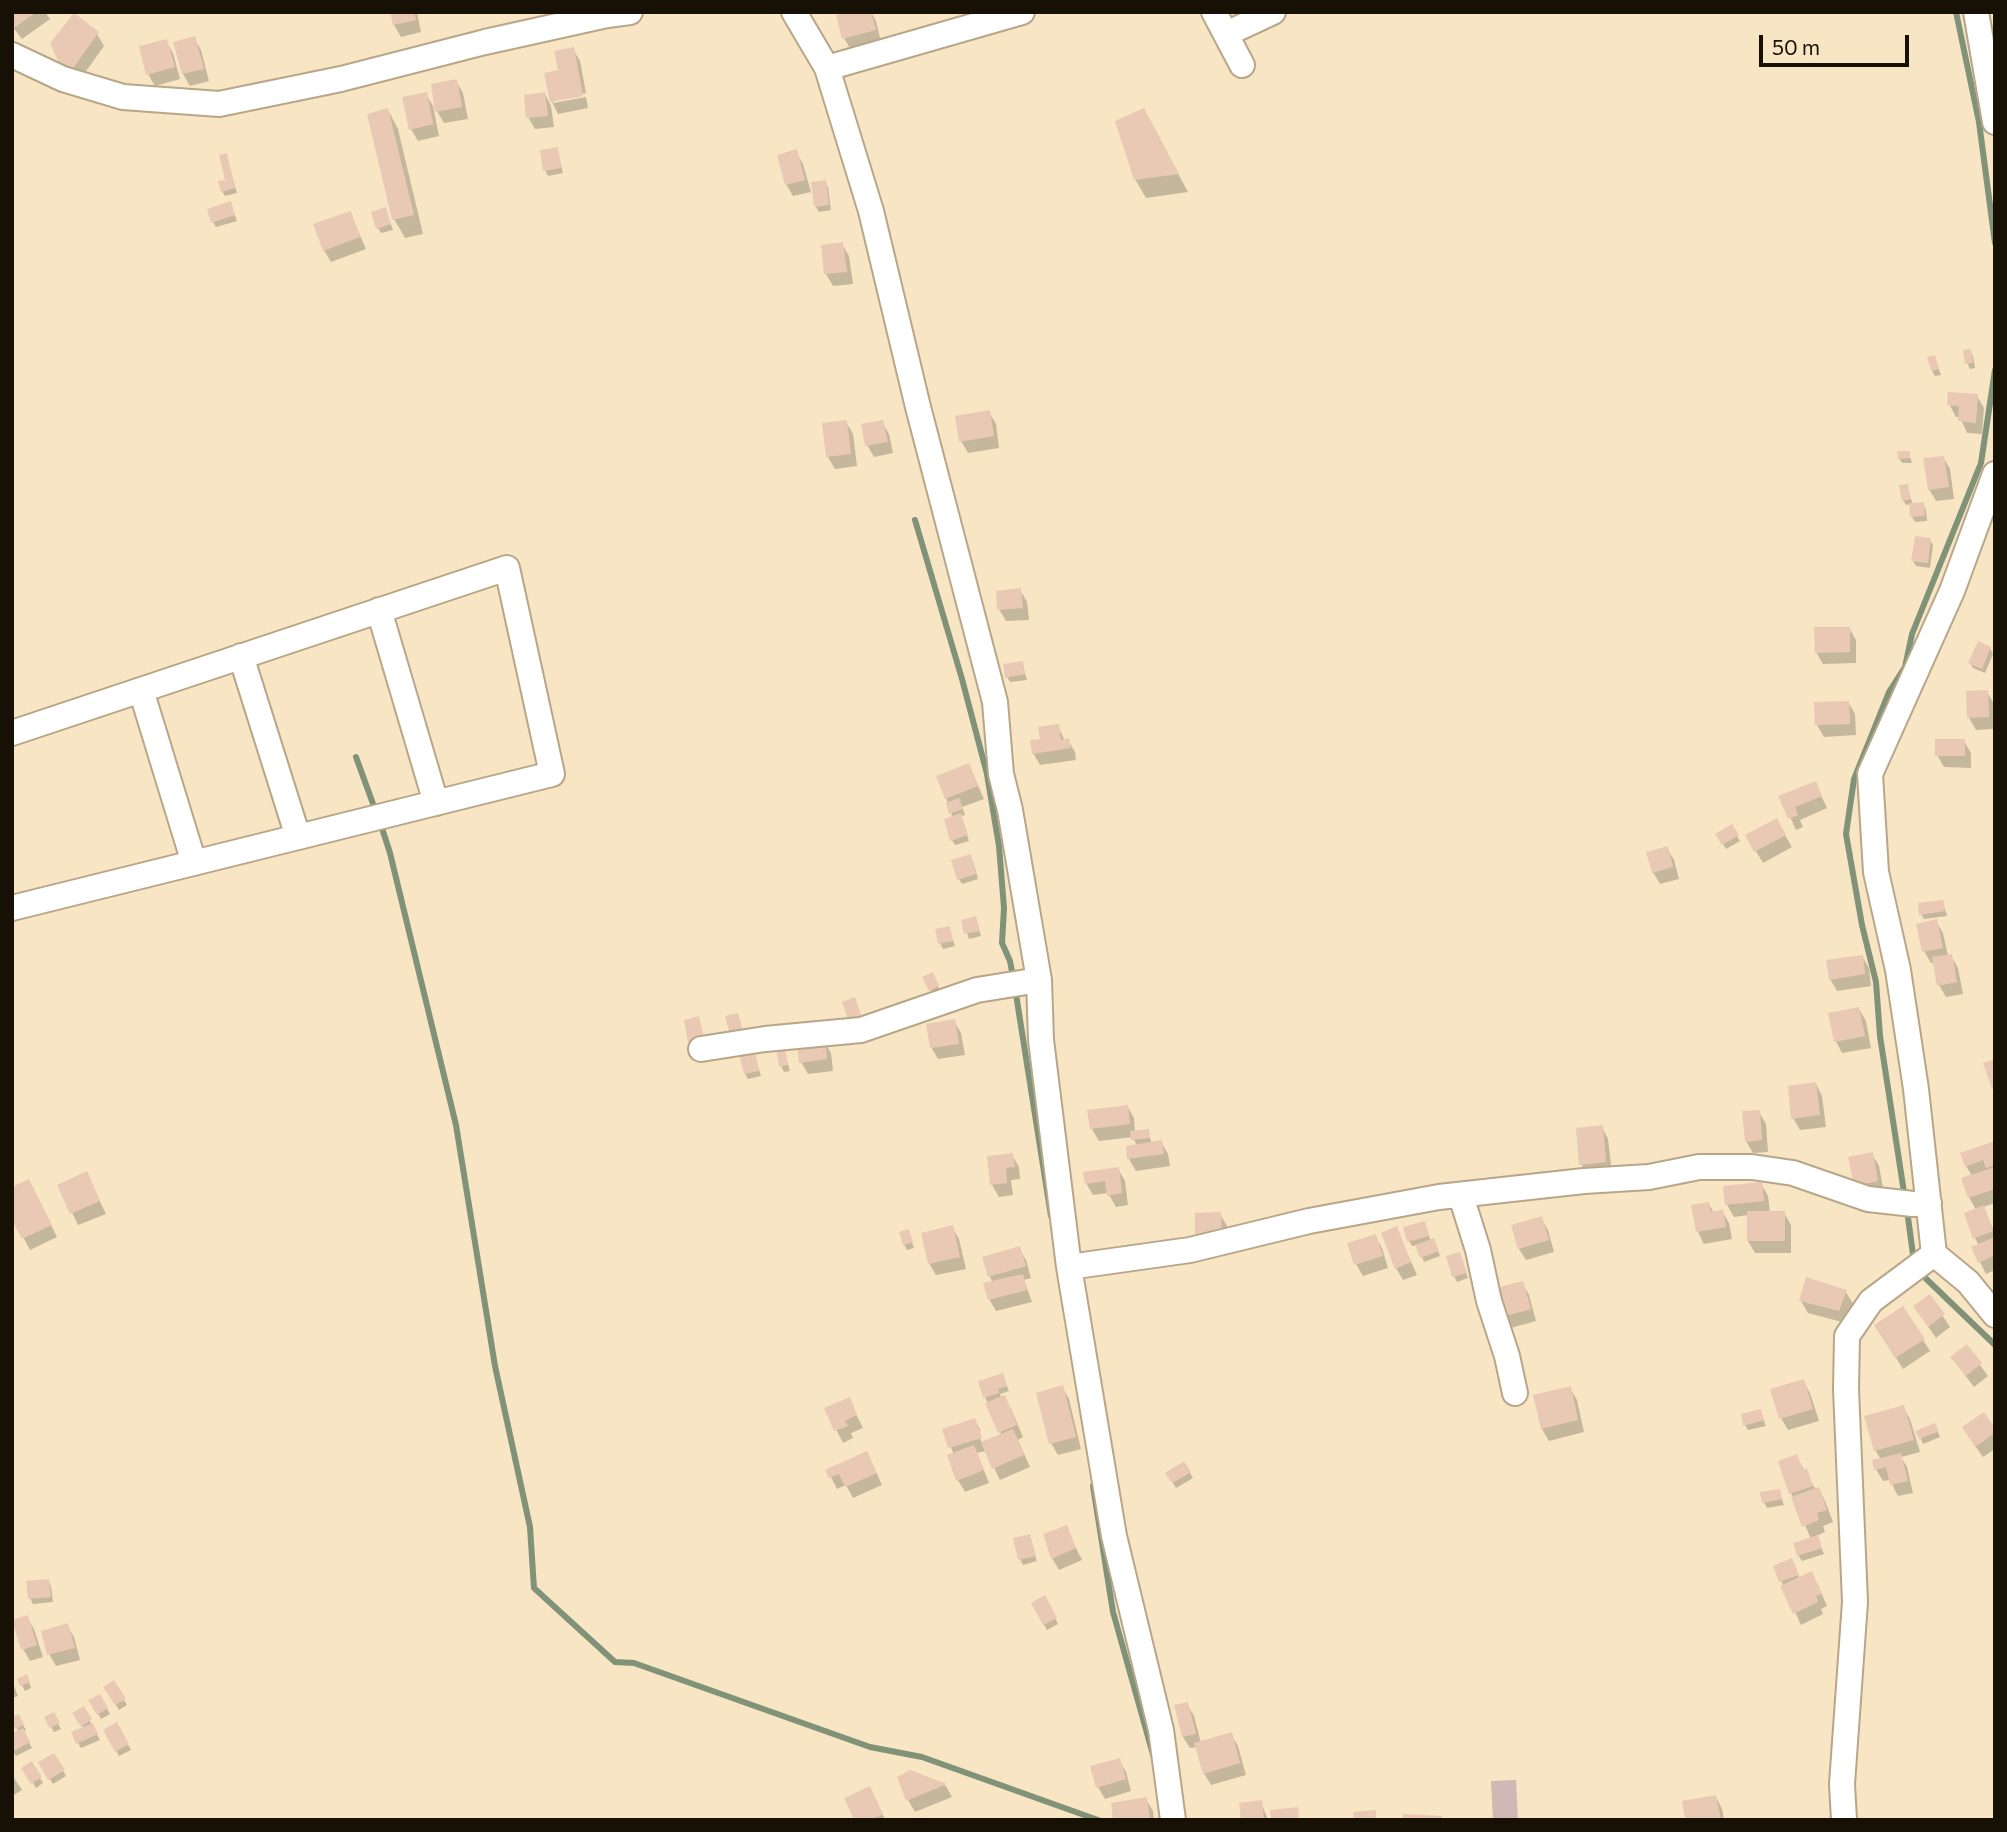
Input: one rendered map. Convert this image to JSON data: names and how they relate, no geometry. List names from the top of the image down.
{
  "scale_bar": "50 m"
}
